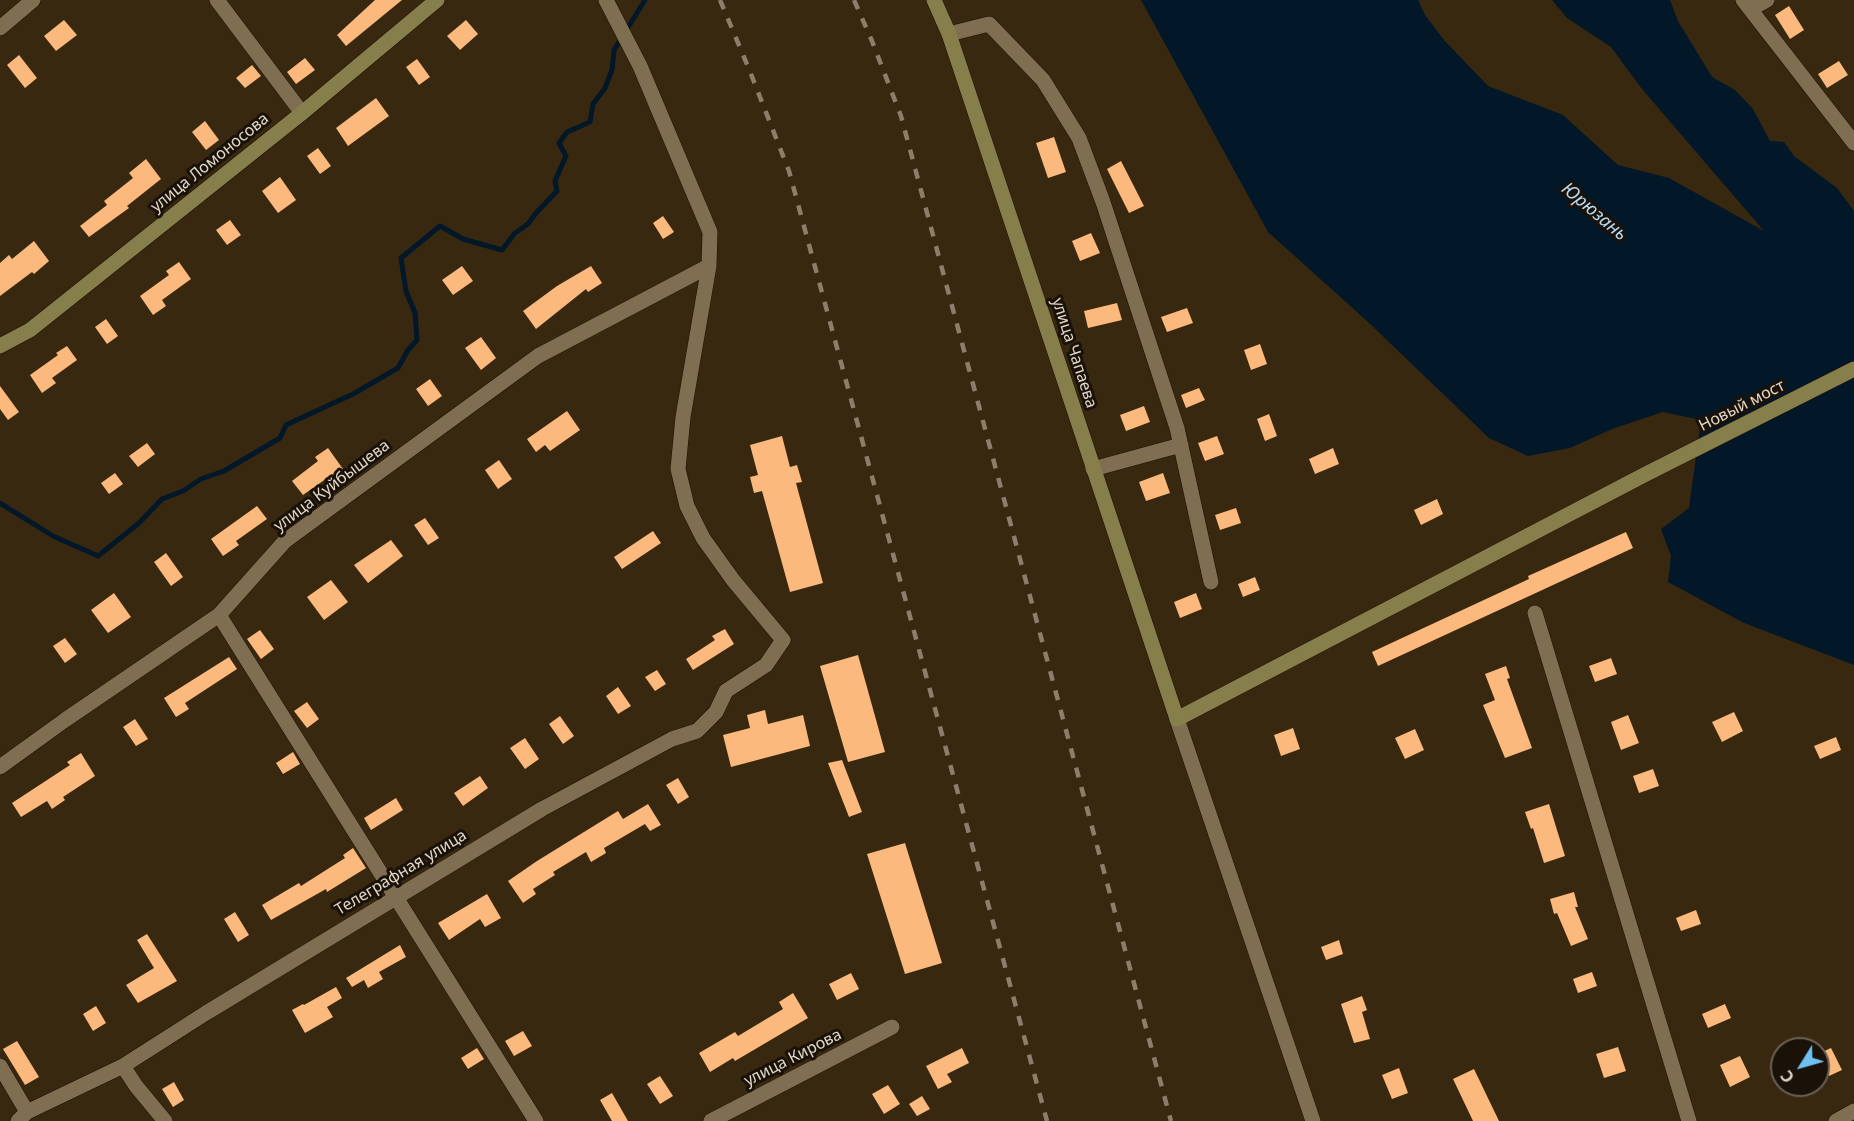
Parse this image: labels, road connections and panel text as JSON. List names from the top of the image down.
{
  "streets": {
    "main road": ["улица Ломоносова", "улица Чапаева", "Новый мост"],
    "street": ["улица Куйбышева", "Телеграфная улица", "улица Кирова"]
  },
  "crossings": [
    ["улица Чапаева", "Новый мост"],
    ["улица Куйбышева", "Телеграфная улица"]
  ],
  "water": ["Юрюзань"],
  "north": "bottom left"
}
